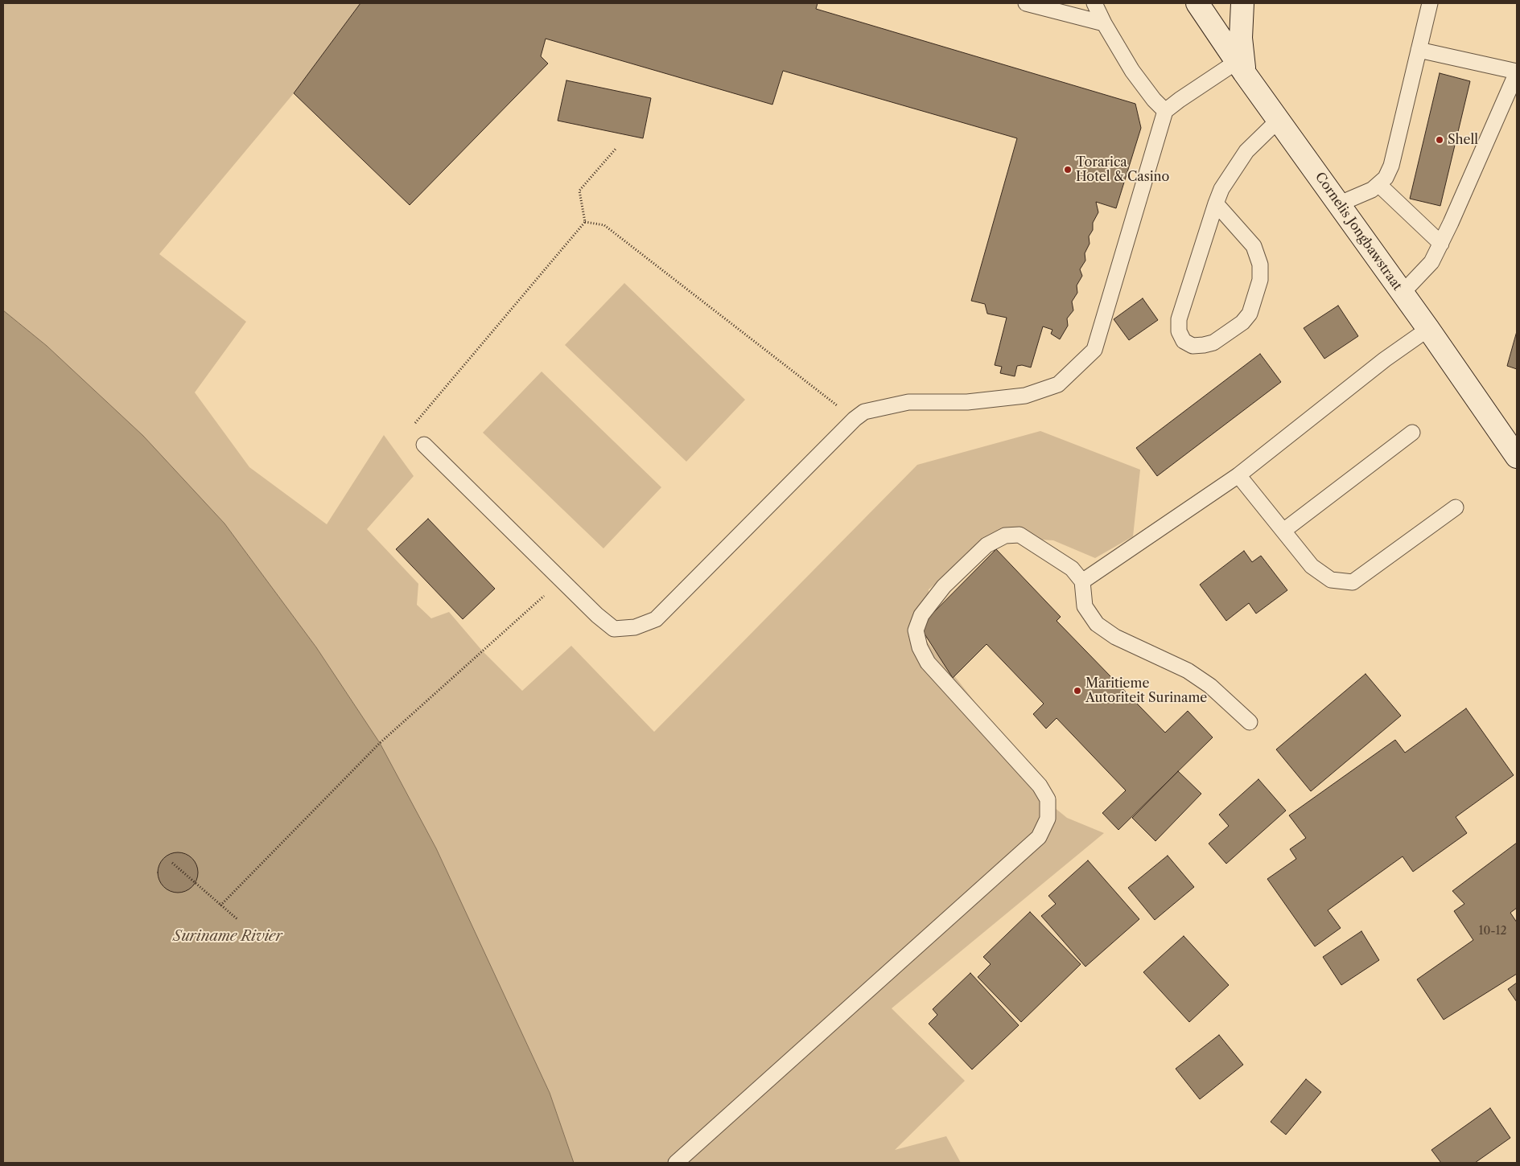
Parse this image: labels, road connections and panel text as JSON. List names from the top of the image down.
{
  "streets": {
    "main road": ["Cornelis Jongbawstraat"]
  },
  "water": ["Suriname Rivier"],
  "places": ["Shell", "Torarica Hotel & Casino", "Maritieme Autoriteit Suriname"],
  "house_numbers": ["10-12"]
}
